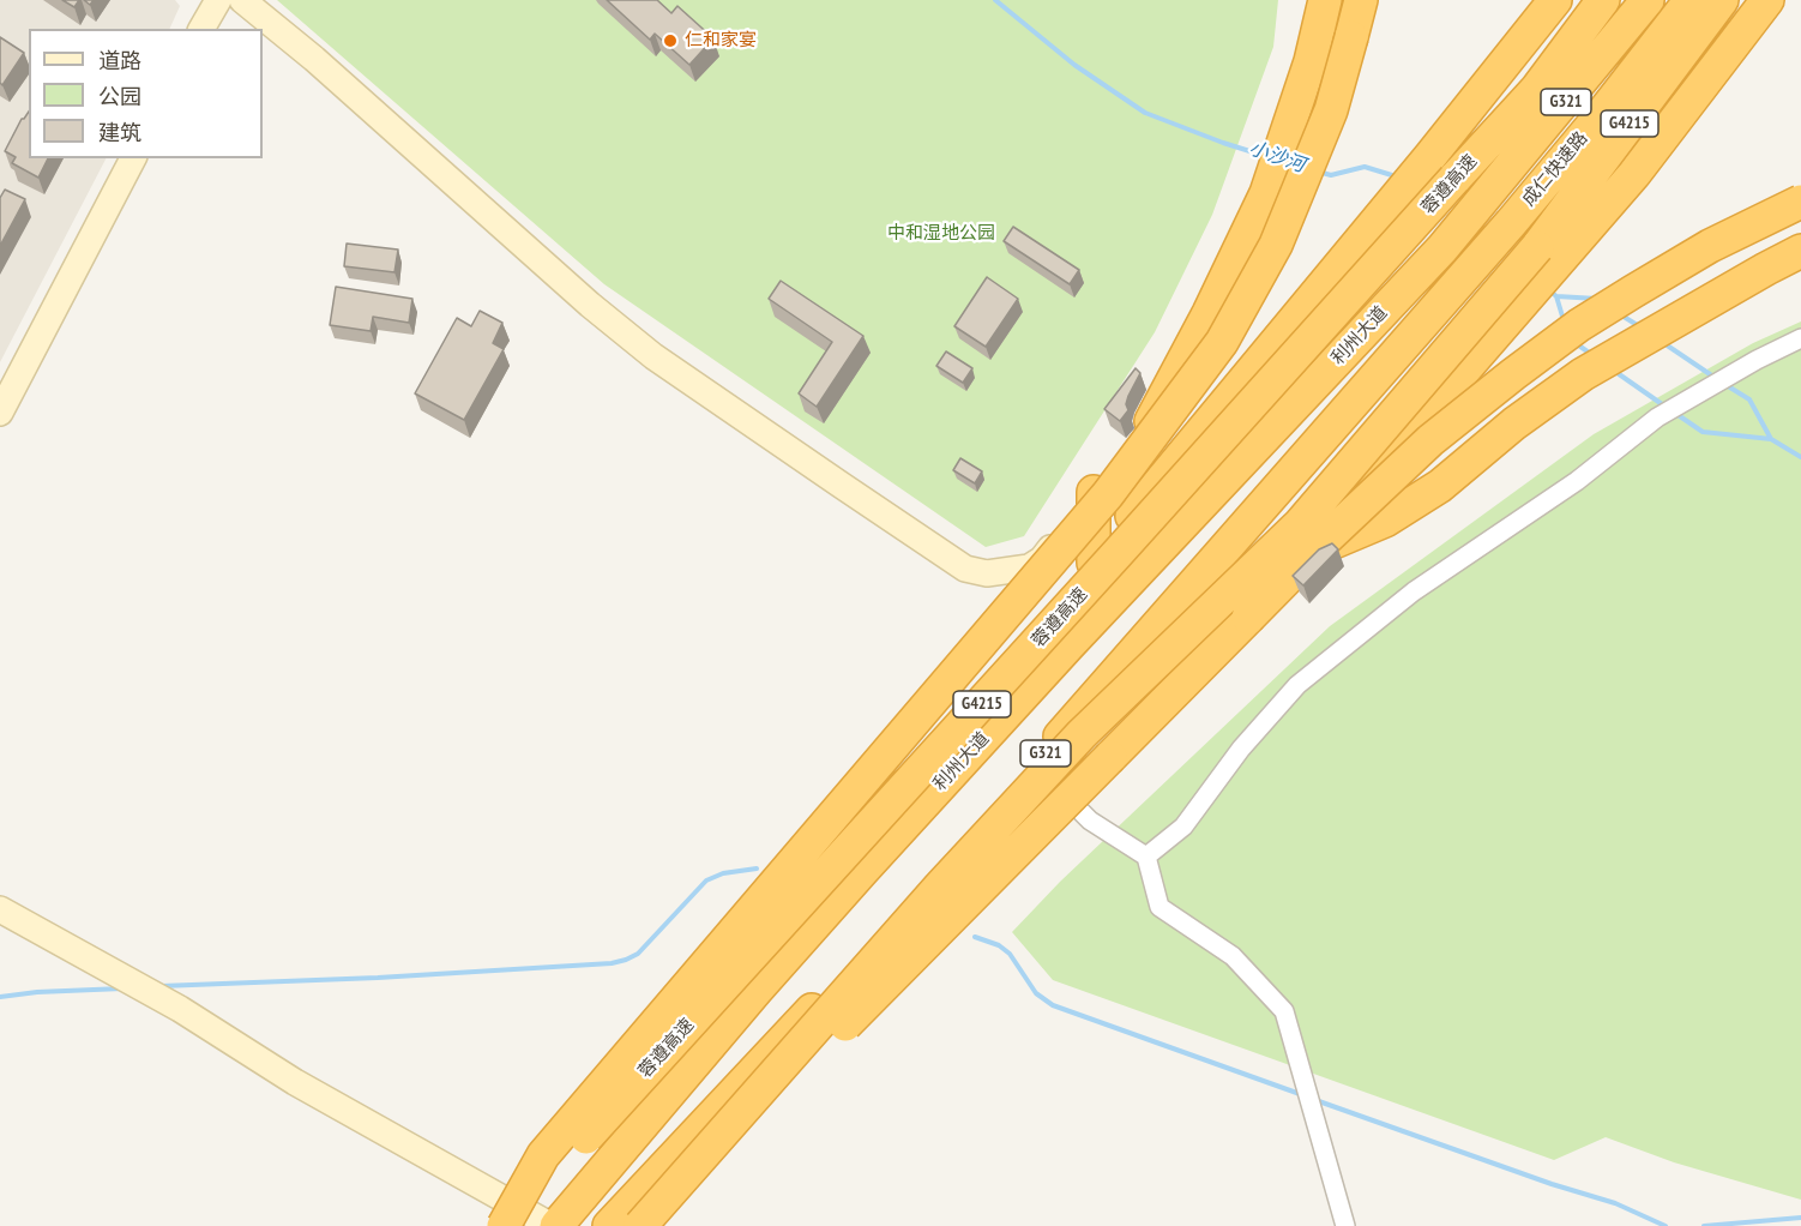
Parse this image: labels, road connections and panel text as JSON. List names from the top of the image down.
{
  "streets": {
    "highway": [
      "G321",
      "G4215",
      "成仁快速路",
      "蓉遵高速",
      "利州大道"
    ]
  },
  "crossings": [
    ["成仁快速路", "利州大道"]
  ],
  "water": ["小沙河"],
  "parks": ["中和湿地公园"],
  "places": ["仁和家宴"],
  "legend": ["道路", "公园", "建筑"]
}
